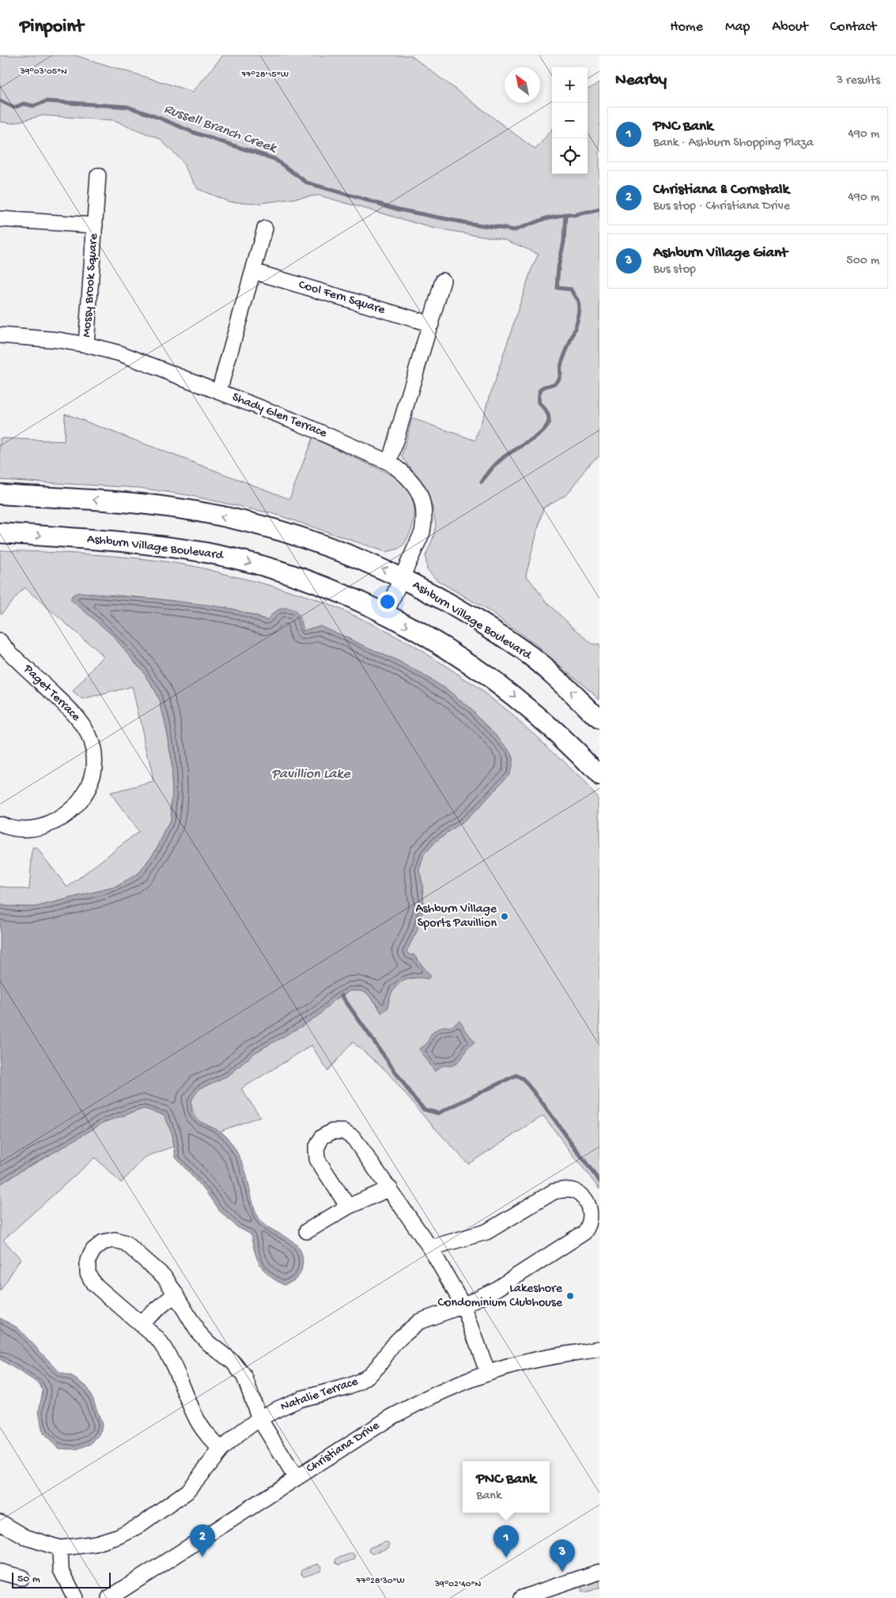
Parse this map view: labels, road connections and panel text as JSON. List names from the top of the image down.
{
  "streets": {
    "main road": ["Ashburn Village Boulevard"],
    "street": [
      "Mossy Brook Square",
      "Cool Fern Square",
      "Shady Glen Terrace",
      "Paget Terrace",
      "Natalie Terrace",
      "Christiana Drive"
    ]
  },
  "crossings": [
    ["Mossy Brook Square", "Shady Glen Terrace"],
    ["Shady Glen Terrace", "Ashburn Village Boulevard"]
  ],
  "water": ["Russell Branch Creek", "Pavillion Lake"],
  "places": ["Ashburn Village Sports Pavillion", "Lakeshore Condominium Clubhouse"],
  "scale_bar": "50 m",
  "north": "top left",
  "page": {
    "header": "Pinpoint",
    "nav": [
      "Home",
      "Map",
      "About",
      "Contact"
    ],
    "heading": ["Nearby", "3 results"],
    "map_buttons": ["+", "−"],
    "list": [
      {
        "mark": "1",
        "name": "PNC Bank",
        "note": "Bank · Ashburn Shopping Plaza",
        "value": "490 m"
      },
      {
        "mark": "2",
        "name": "Christiana & Cornstalk",
        "note": "Bus stop · Christiana Drive",
        "value": "490 m"
      },
      {
        "mark": "3",
        "name": "Ashburn Village Giant",
        "note": "Bus stop",
        "value": "500 m"
      }
    ],
    "popup": ["PNC Bank", "Bank"],
    "pins": ["2", "1", "3"],
    "scale": "50 m"
  },
  "coordinates": [
    "39°03'05\"N",
    "77°28'15\"W",
    "77°28'30\"W",
    "39°02'40\"N"
  ]
}
